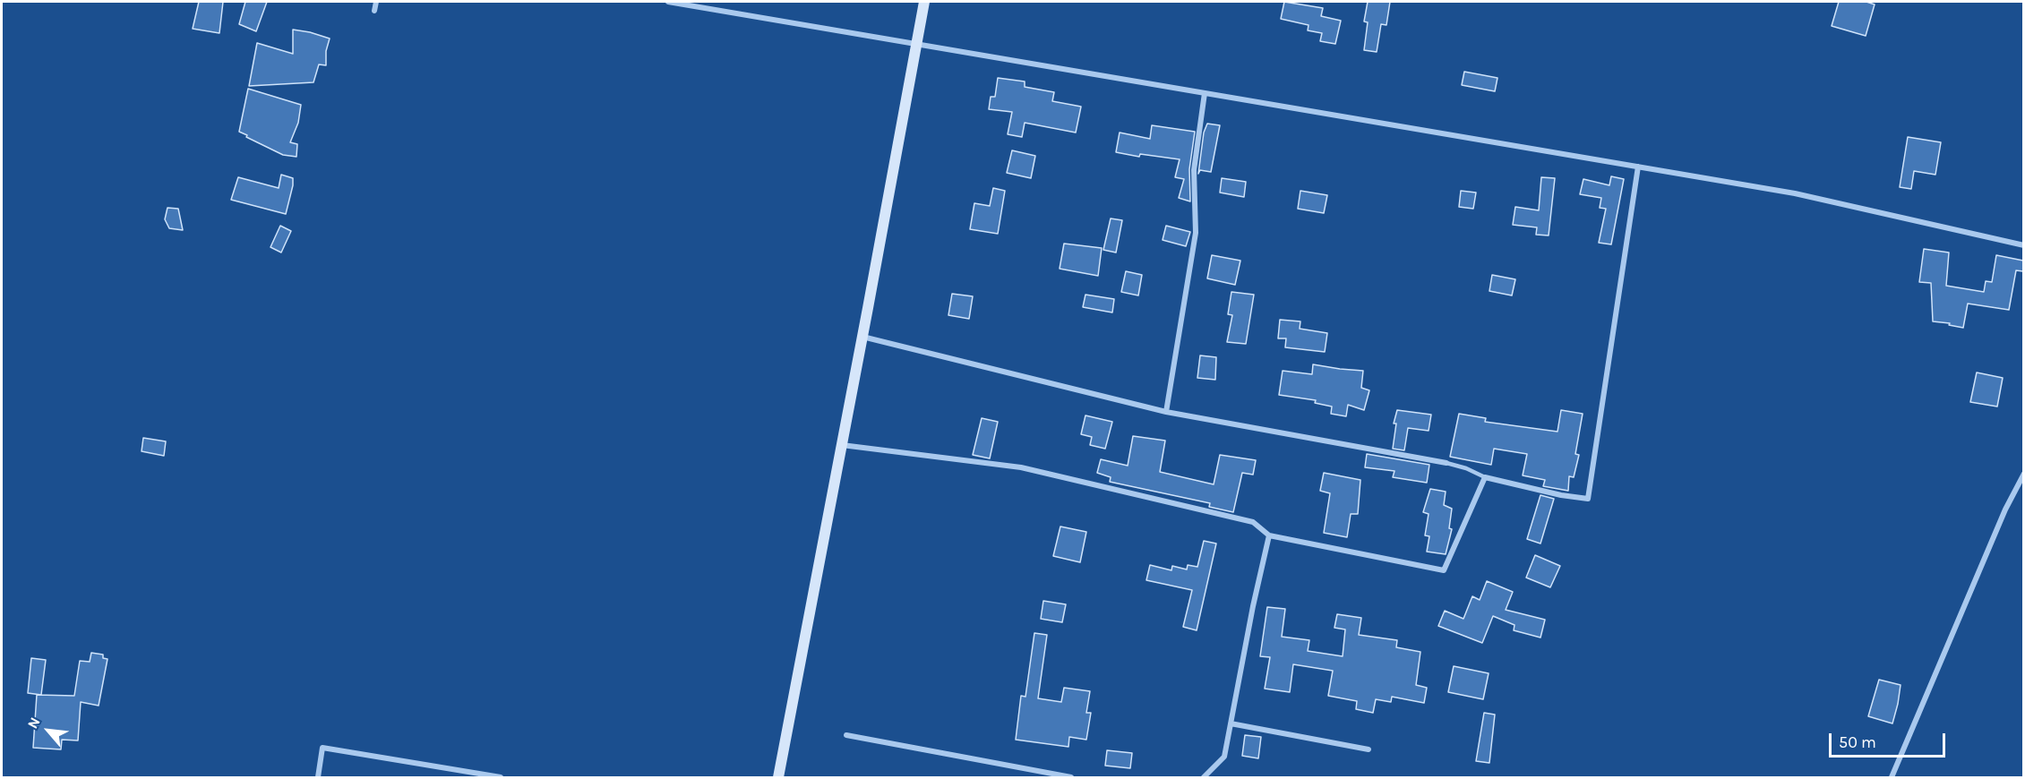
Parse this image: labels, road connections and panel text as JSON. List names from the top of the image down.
{
  "scale_bar": "50 m",
  "north": "top left"
}
